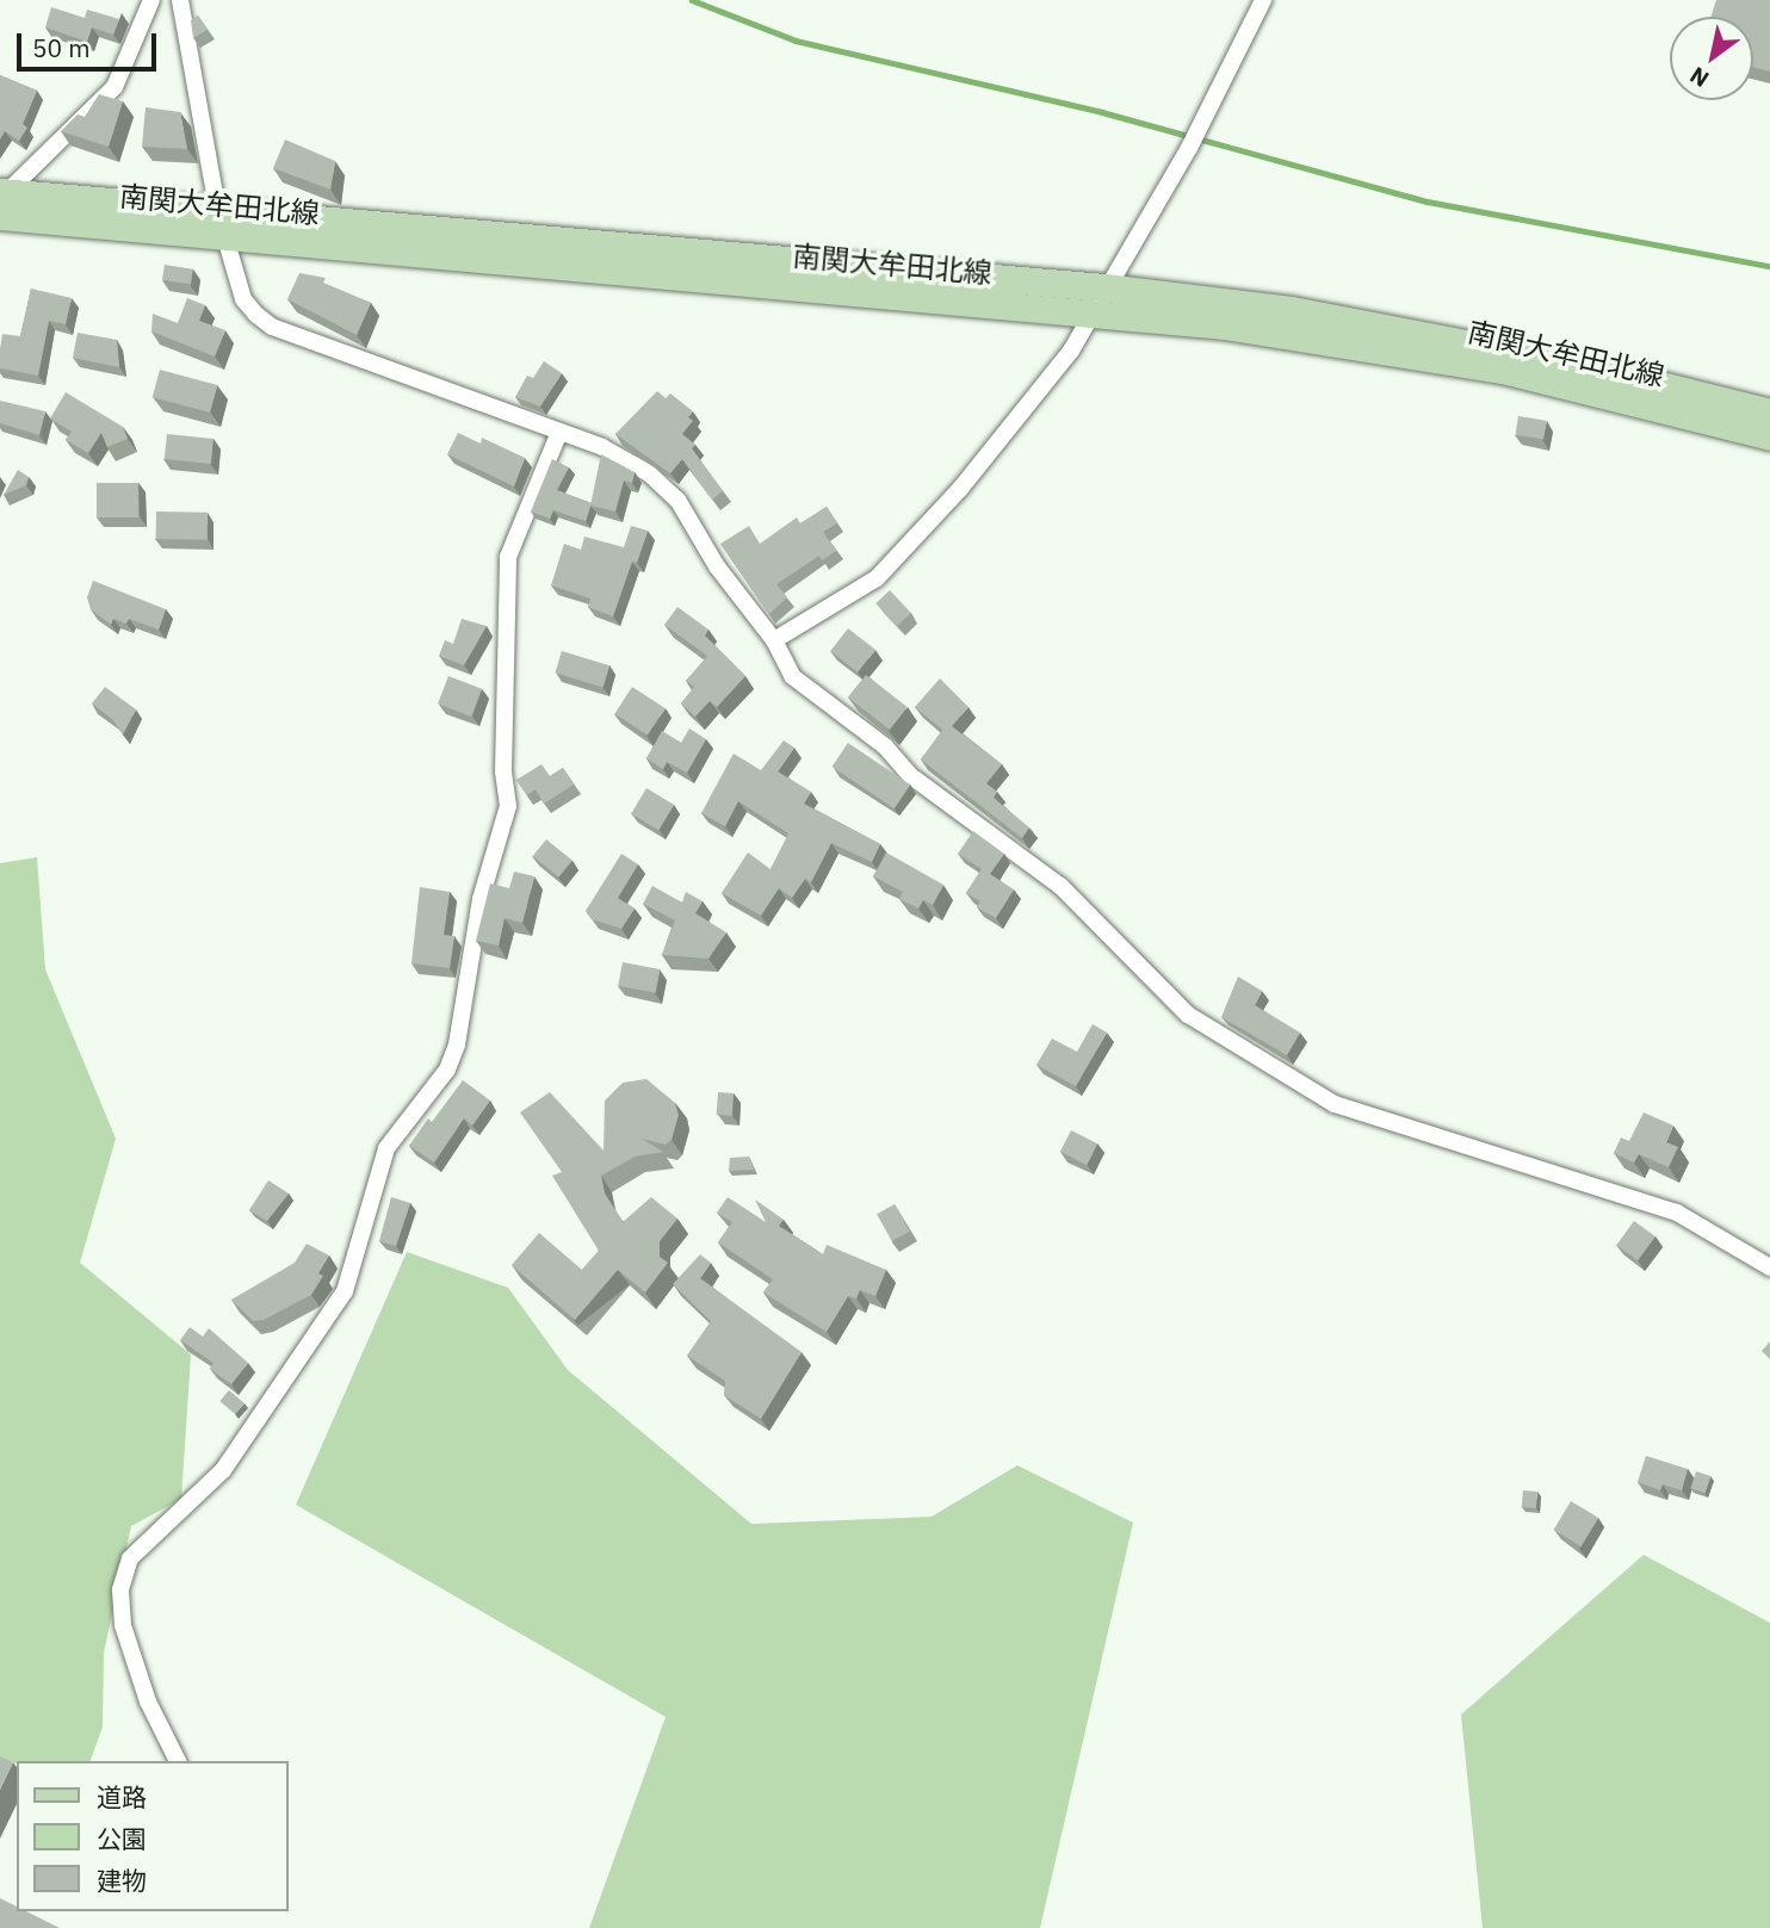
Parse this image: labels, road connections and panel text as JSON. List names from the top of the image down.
{
  "streets": {
    "main road": ["南関大牟田北線"]
  },
  "legend": ["道路", "公園", "建物"],
  "scale_bar": "50 m",
  "north": "bottom left"
}
